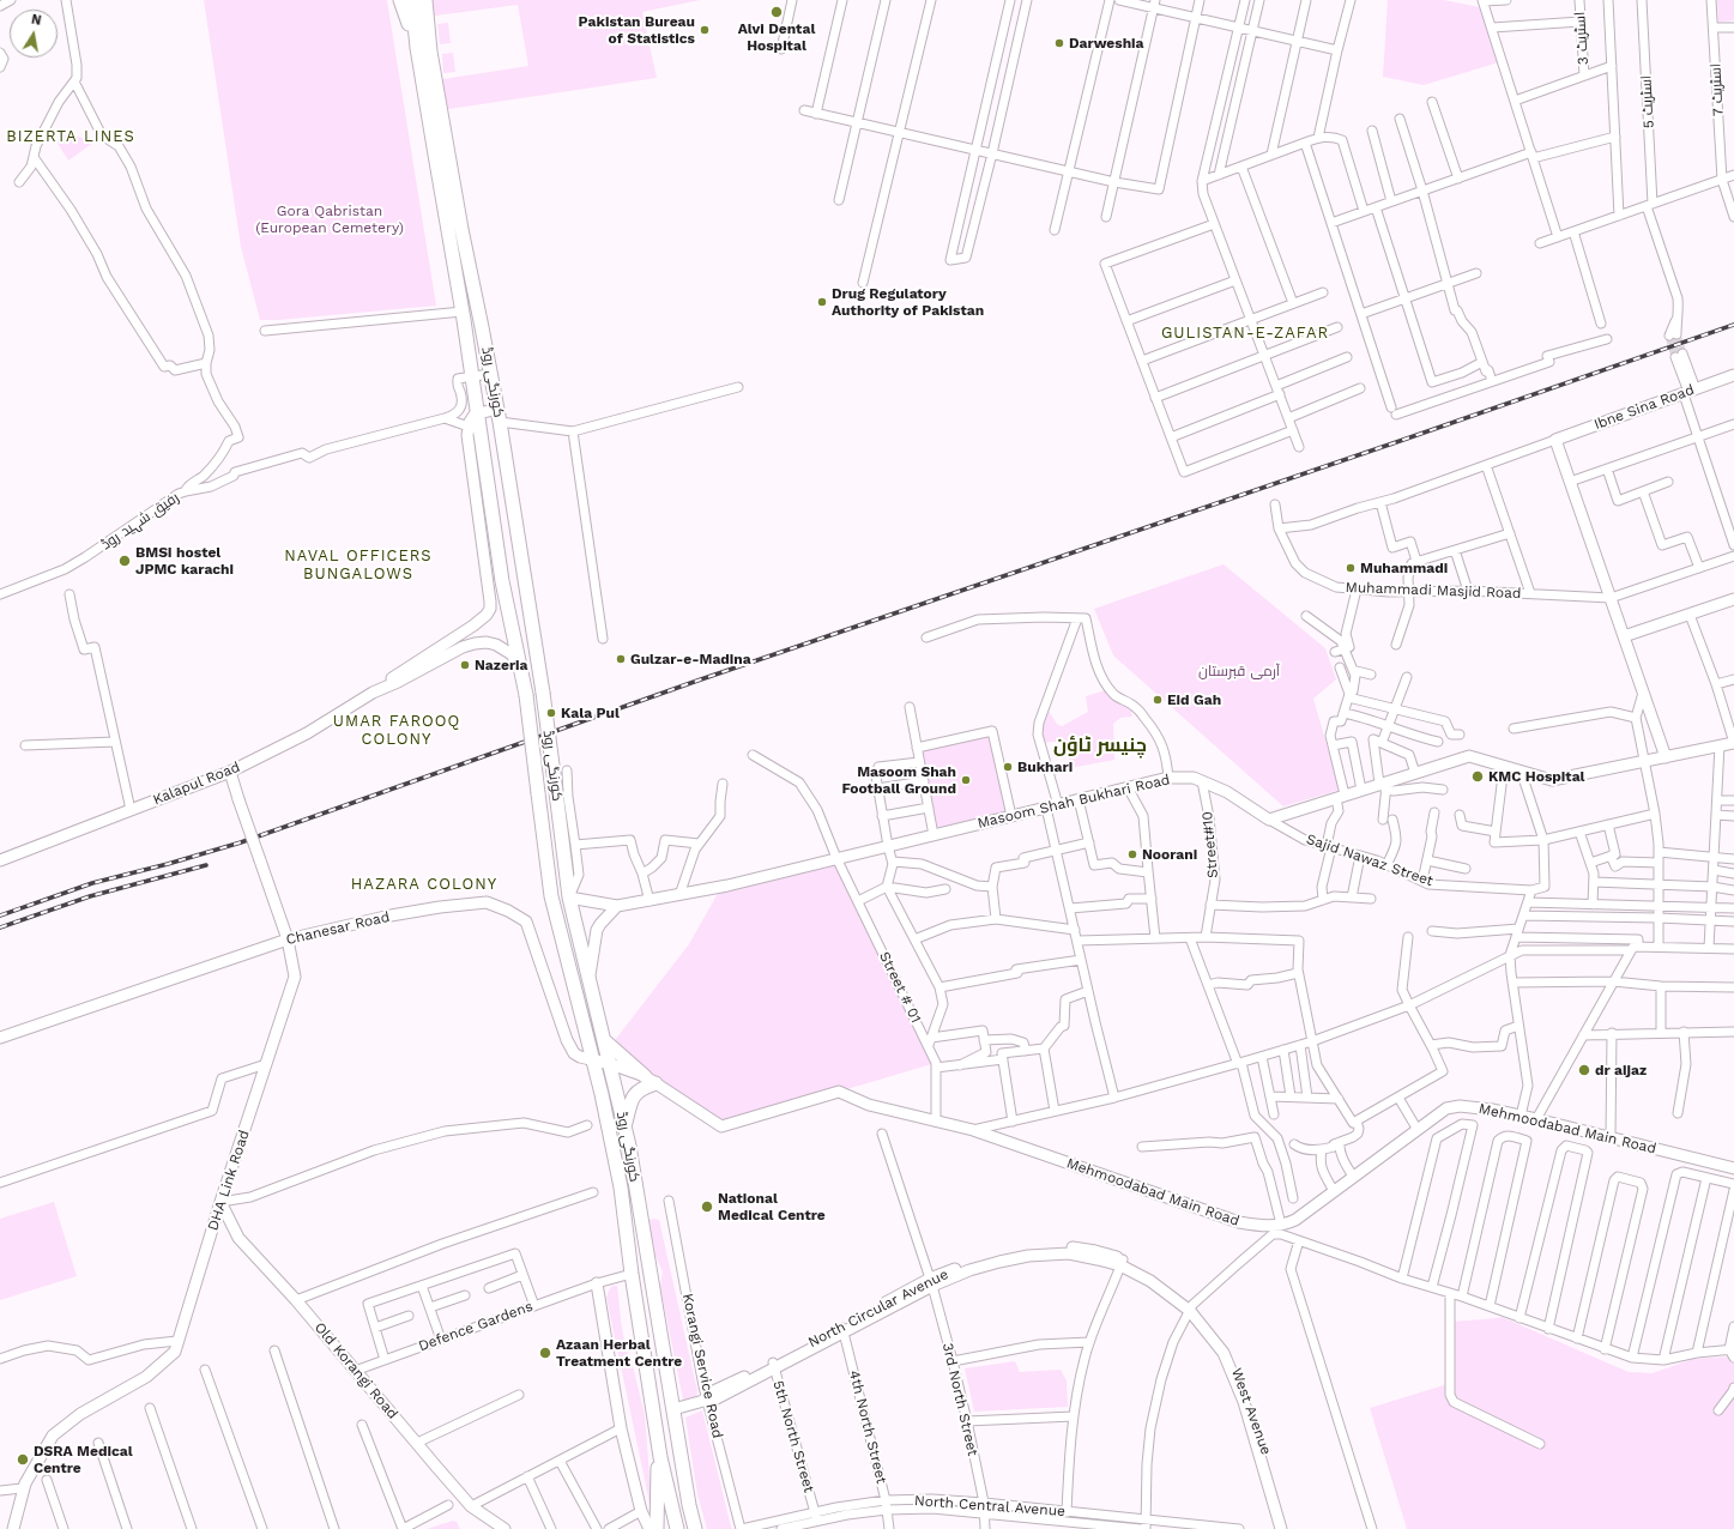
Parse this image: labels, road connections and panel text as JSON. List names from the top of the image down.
{
  "streets": {
    "main road": ["کورنگی روڈ"],
    "street": [
      "اسٹریٹ 3",
      "اسٹریٹ 7",
      "اسٹریٹ 5",
      "Ibne Sina Road",
      "رفیق شہید روڈ",
      "Muhammadi Masjid Road",
      "Kalapul Road",
      "Masoom Shah Bukhari Road",
      "Street#10",
      "Sajid Nawaz Street",
      "Chanesar Road",
      "Street # 01",
      "Mehmoodabad Main Road",
      "DHA Link Road",
      "North Circular Avenue",
      "Defence Gardens",
      "Korangi Service Road",
      "Old Korangi Road",
      "3rd North Street",
      "West Avenue",
      "4th North Street",
      "5th North Street",
      "North Central Avenue"
    ]
  },
  "crossings": [
    ["کورنگی روڈ", "Masoom Shah Bukhari Road"],
    ["کورنگی روڈ", "Chanesar Road"],
    ["کورنگی روڈ", "Mehmoodabad Main Road"],
    ["کورنگی روڈ", "North Circular Avenue"],
    ["کورنگی روڈ", "Defence Gardens"],
    ["Kalapul Road", "DHA Link Road"],
    ["Masoom Shah Bukhari Road", "Street#10"],
    ["Masoom Shah Bukhari Road", "Sajid Nawaz Street"],
    ["Masoom Shah Bukhari Road", "Street # 01"],
    ["Chanesar Road", "Mehmoodabad Main Road"],
    ["Chanesar Road", "DHA Link Road"],
    ["Street # 01", "Mehmoodabad Main Road"],
    ["DHA Link Road", "Old Korangi Road"],
    ["North Circular Avenue", "Korangi Service Road"],
    ["North Circular Avenue", "3rd North Street"],
    ["North Circular Avenue", "West Avenue"],
    ["North Circular Avenue", "4th North Street"],
    ["North Circular Avenue", "5th North Street"],
    ["Defence Gardens", "Old Korangi Road"],
    ["Korangi Service Road", "North Central Avenue"],
    ["3rd North Street", "North Central Avenue"],
    ["4th North Street", "North Central Avenue"],
    ["5th North Street", "North Central Avenue"]
  ],
  "districts": [
    "BIZERTA LINES",
    "GULISTAN-E-ZAFAR",
    "NAVAL OFFICERS BUNGALOWS",
    "UMAR FAROOQ COLONY",
    "چنیسر ٹاؤن",
    "HAZARA COLONY"
  ],
  "parks": ["Gora Qabristan (European Cemetery)", "آرمی قبرستان"],
  "places": [
    "Alvi Dental Hospital",
    "Pakistan Bureau of Statistics",
    "Darweshia",
    "Drug Regulatory Authority of Pakistan",
    "BMSI hostel JPMC karachi",
    "Muhammadi",
    "Gulzar-e-Madina",
    "Nazeria",
    "Eid Gah",
    "Kala Pul",
    "Bukhari",
    "KMC Hospital",
    "Masoom Shah Football Ground",
    "Noorani",
    "dr aijaz",
    "National Medical Centre",
    "Azaan Herbal Treatment Centre",
    "DSRA Medical Centre"
  ],
  "north": "top"
}
